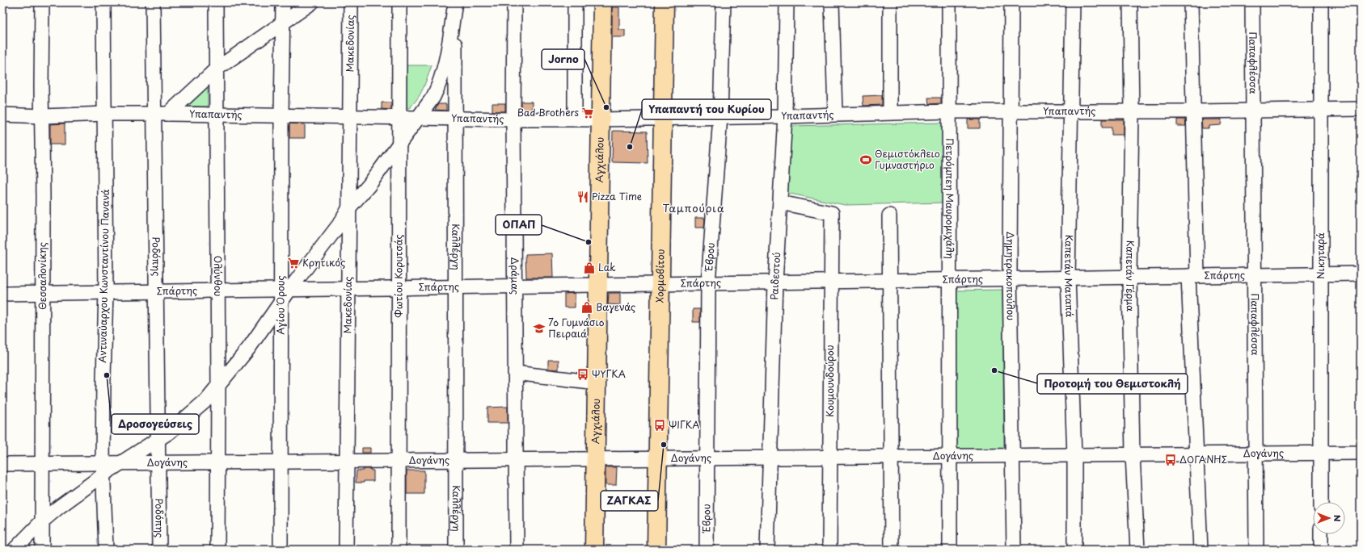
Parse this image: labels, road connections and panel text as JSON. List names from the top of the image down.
{
  "streets": {
    "main road": ["Αγχιάλου", "Χορμοβίτου"],
    "street": [
      "Μακεδονίας",
      "Παπαφλέσσα",
      "Υπαπαντής",
      "Πετρόμπεη Μαυρομιχάλη",
      "Καλλέργη",
      "Νικηταρά",
      "Ροδόπης",
      "Έβρου",
      "Σπάρτης",
      "Θεσσαλονίκης",
      "Αντιναύαρχου Κωνσταντίνου Πανανά",
      "Ολύνθου",
      "Φωτίου Κορυτσάς",
      "Δράμας",
      "Ραιδεστού",
      "Δημητρακοπούλου",
      "Καπετάν Ματαπά",
      "Καπετάν Γέρμα",
      "Αγίου Όρους",
      "Κουμουνδούρου",
      "Δογάνης"
    ]
  },
  "crossings": [
    ["Μακεδονίας", "Υπαπαντής"],
    ["Μακεδονίας", "Σπάρτης"],
    ["Μακεδονίας", "Δογάνης"],
    ["Παπαφλέσσα", "Υπαπαντής"],
    ["Παπαφλέσσα", "Σπάρτης"],
    ["Παπαφλέσσα", "Δογάνης"],
    ["Υπαπαντής", "Αγχιάλου"],
    ["Υπαπαντής", "Πετρόμπεη Μαυρομιχάλη"],
    ["Υπαπαντής", "Καλλέργη"],
    ["Υπαπαντής", "Νικηταρά"],
    ["Υπαπαντής", "Ροδόπης"],
    ["Υπαπαντής", "Έβρου"],
    ["Υπαπαντής", "Θεσσαλονίκης"],
    ["Υπαπαντής", "Αντιναύαρχου Κωνσταντίνου Πανανά"],
    ["Υπαπαντής", "Ολύνθου"],
    ["Υπαπαντής", "Φωτίου Κορυτσάς"],
    ["Υπαπαντής", "Δράμας"],
    ["Υπαπαντής", "Χορμοβίτου"],
    ["Υπαπαντής", "Ραιδεστού"],
    ["Υπαπαντής", "Δημητρακοπούλου"],
    ["Υπαπαντής", "Καπετάν Ματαπά"],
    ["Υπαπαντής", "Καπετάν Γέρμα"],
    ["Υπαπαντής", "Αγίου Όρους"],
    ["Αγχιάλου", "Σπάρτης"],
    ["Αγχιάλου", "Δογάνης"],
    ["Πετρόμπεη Μαυρομιχάλη", "Σπάρτης"],
    ["Πετρόμπεη Μαυρομιχάλη", "Δογάνης"],
    ["Καλλέργη", "Σπάρτης"],
    ["Καλλέργη", "Δογάνης"],
    ["Νικηταρά", "Σπάρτης"],
    ["Νικηταρά", "Δογάνης"],
    ["Ροδόπης", "Σπάρτης"],
    ["Ροδόπης", "Δογάνης"],
    ["Έβρου", "Σπάρτης"],
    ["Έβρου", "Δογάνης"],
    ["Σπάρτης", "Θεσσαλονίκης"],
    ["Σπάρτης", "Αντιναύαρχου Κωνσταντίνου Πανανά"],
    ["Σπάρτης", "Ολύνθου"],
    ["Σπάρτης", "Φωτίου Κορυτσάς"],
    ["Σπάρτης", "Δράμας"],
    ["Σπάρτης", "Χορμοβίτου"],
    ["Σπάρτης", "Ραιδεστού"],
    ["Σπάρτης", "Δημητρακοπούλου"],
    ["Σπάρτης", "Καπετάν Ματαπά"],
    ["Σπάρτης", "Καπετάν Γέρμα"],
    ["Σπάρτης", "Αγίου Όρους"],
    ["Σπάρτης", "Κουμουνδούρου"],
    ["Θεσσαλονίκης", "Δογάνης"],
    ["Αντιναύαρχου Κωνσταντίνου Πανανά", "Δογάνης"],
    ["Ολύνθου", "Δογάνης"],
    ["Φωτίου Κορυτσάς", "Δογάνης"],
    ["Δράμας", "Δογάνης"],
    ["Χορμοβίτου", "Δογάνης"],
    ["Ραιδεστού", "Κουμουνδούρου"],
    ["Ραιδεστού", "Δογάνης"],
    ["Δημητρακοπούλου", "Δογάνης"],
    ["Καπετάν Ματαπά", "Δογάνης"],
    ["Καπετάν Γέρμα", "Δογάνης"],
    ["Αγίου Όρους", "Δογάνης"],
    ["Κουμουνδούρου", "Δογάνης"]
  ],
  "districts": ["Ταμπούρια"],
  "places": {
    "other": [
      "Jorno",
      "Υπαπαντή του Κυρίου",
      "ΟΠΑΠ",
      "Προτομή του Θεμιστοκλή",
      "Δροσογεύσεις",
      "ΖΑΓΚΑΣ"
    ],
    "supermarket": ["Bad Brothers", "Κρητικός"],
    "sports": ["Θεμιστόκλειο Γυμναστήριο"],
    "restaurant": ["Pizza Time"],
    "shop": ["Lak", "Βαγενάς"],
    "school or university": ["7ο Γυμνάσιο Πειραιά"],
    "bus stop": ["ΨΥΓΚΑ", "ΨΙΓΚΑ", "ΔΟΓΑΝΗΣ"]
  },
  "north": "right"
}
